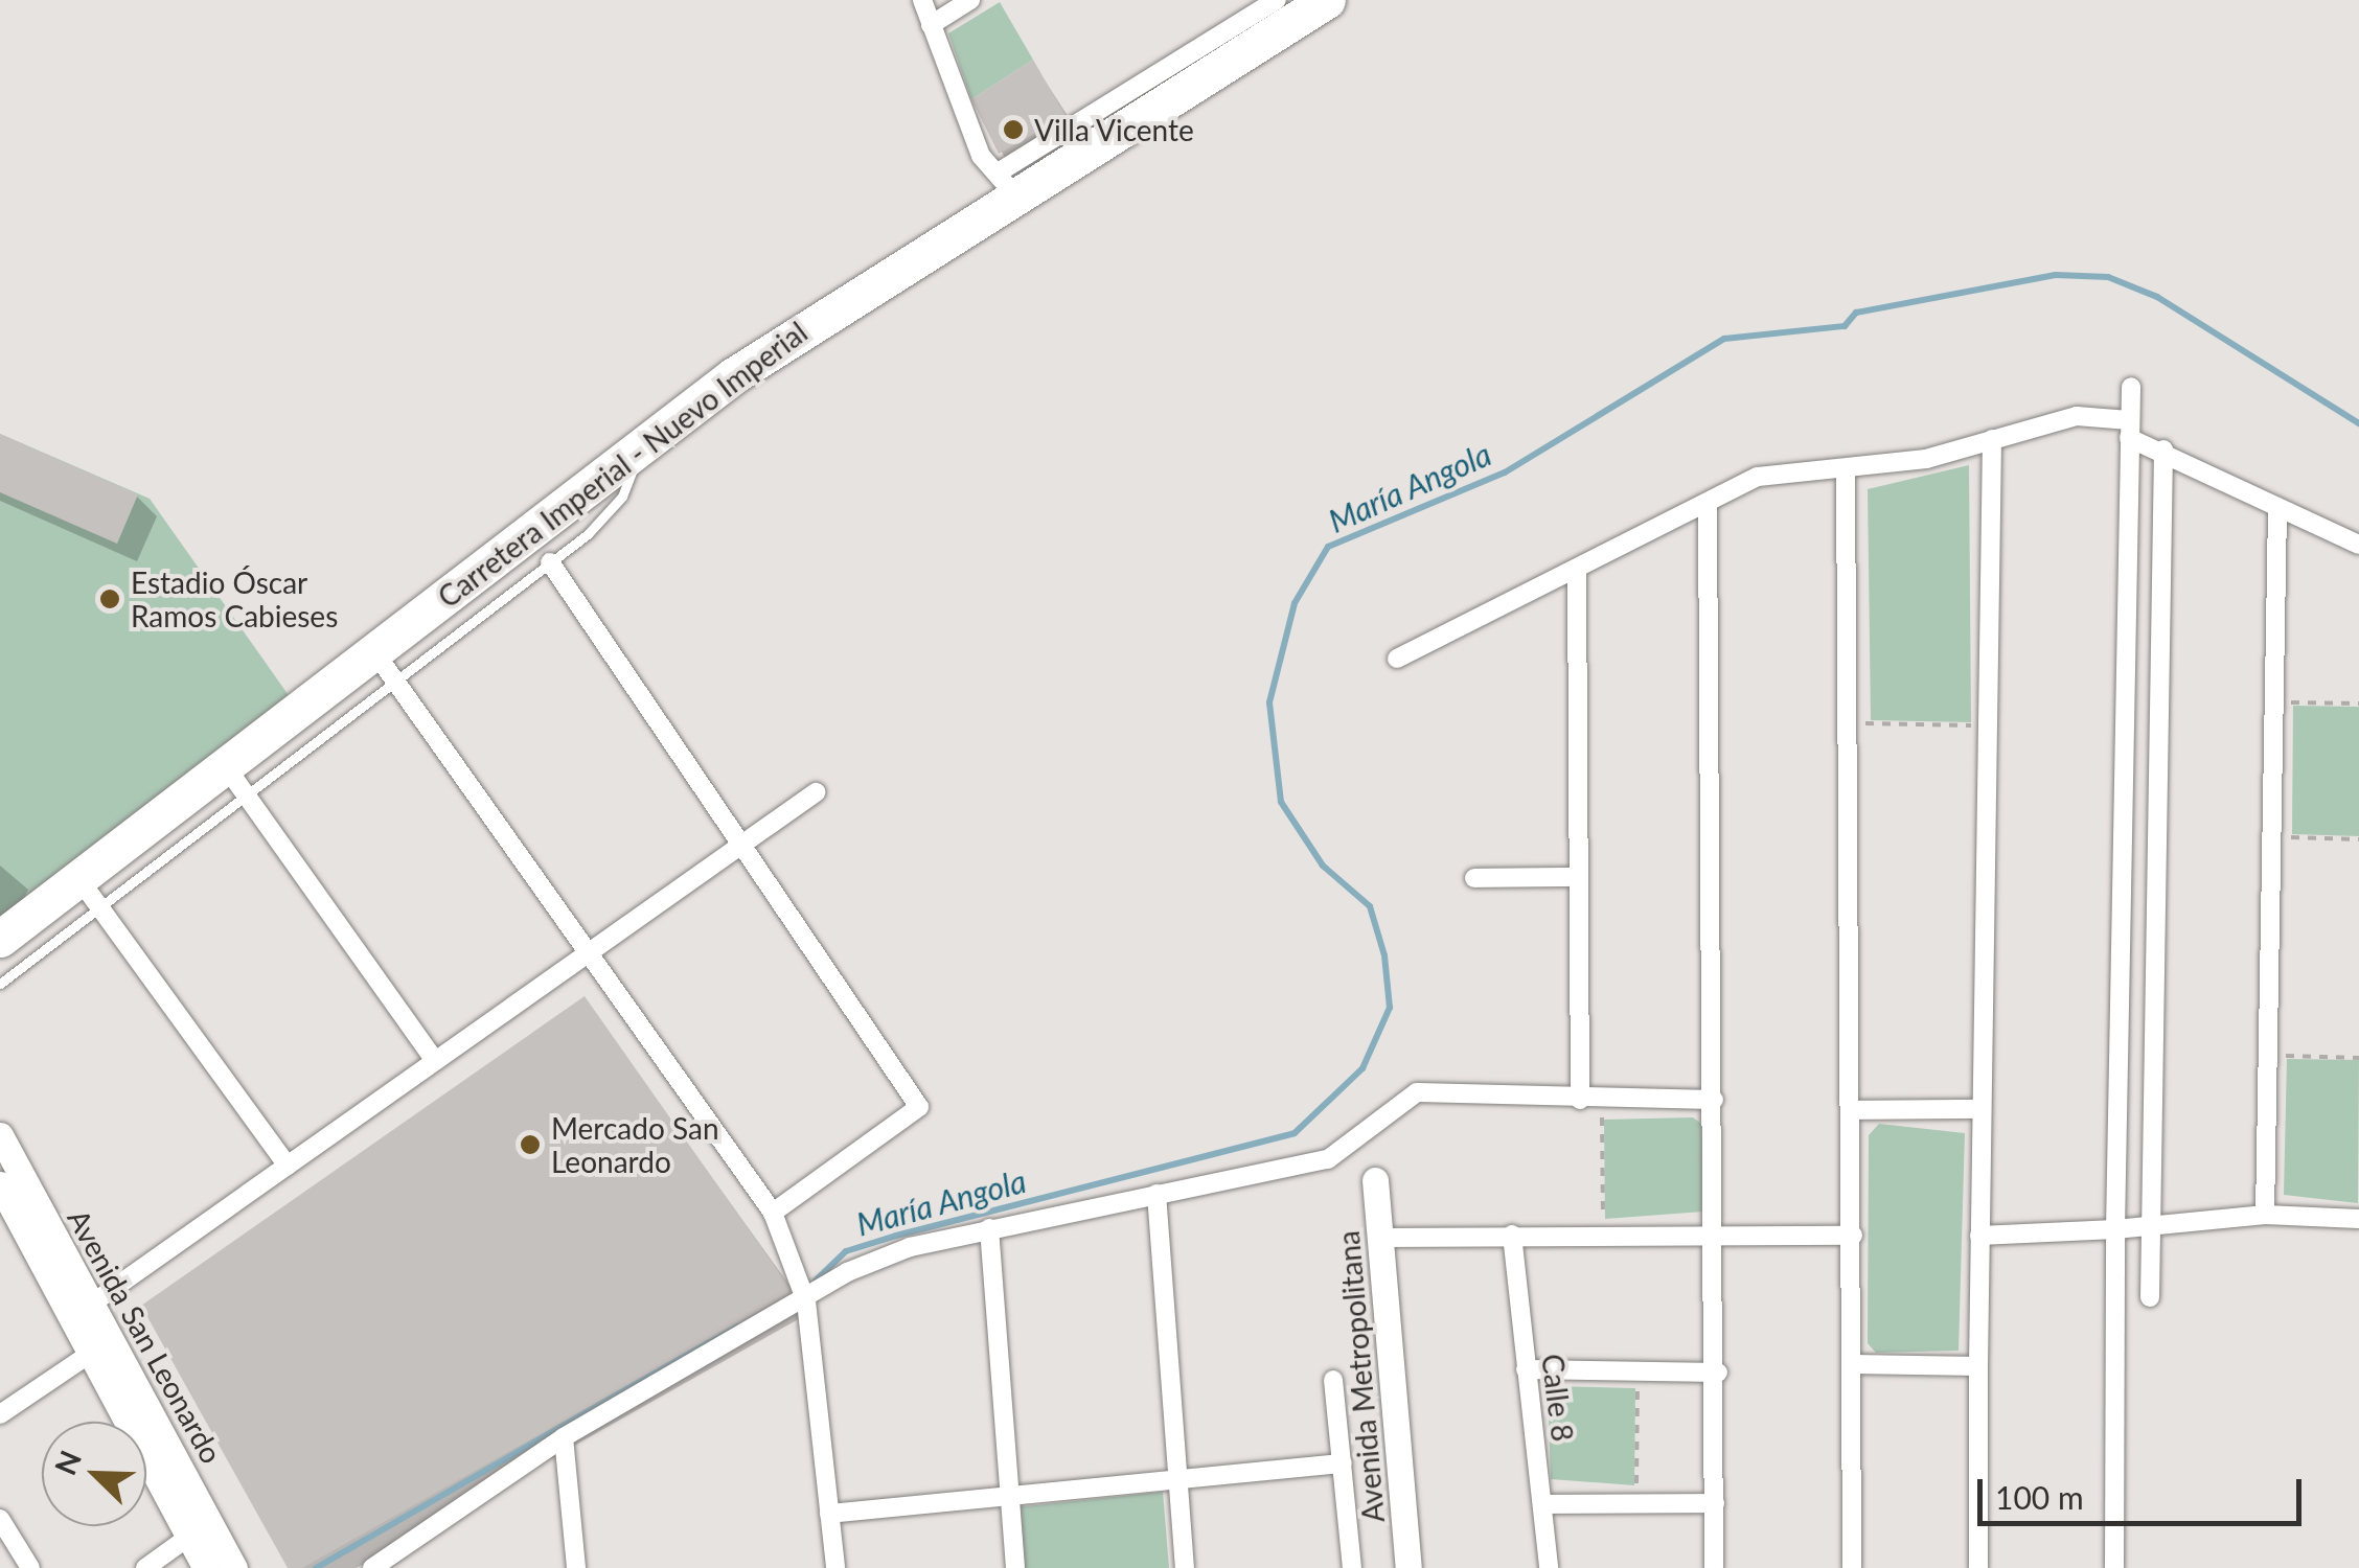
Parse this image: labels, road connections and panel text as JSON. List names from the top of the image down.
{
  "streets": {
    "highway": ["Carretera Imperial - Nuevo Imperial"],
    "street": ["Avenida San Leonardo", "Avenida Metropolitana", "Calle 8"]
  },
  "water": ["María Angola"],
  "places": ["Villa Vicente", "Estadio Óscar Ramos Cabieses", "Mercado San Leonardo"],
  "scale_bar": "100 m",
  "north": "top left"
}
